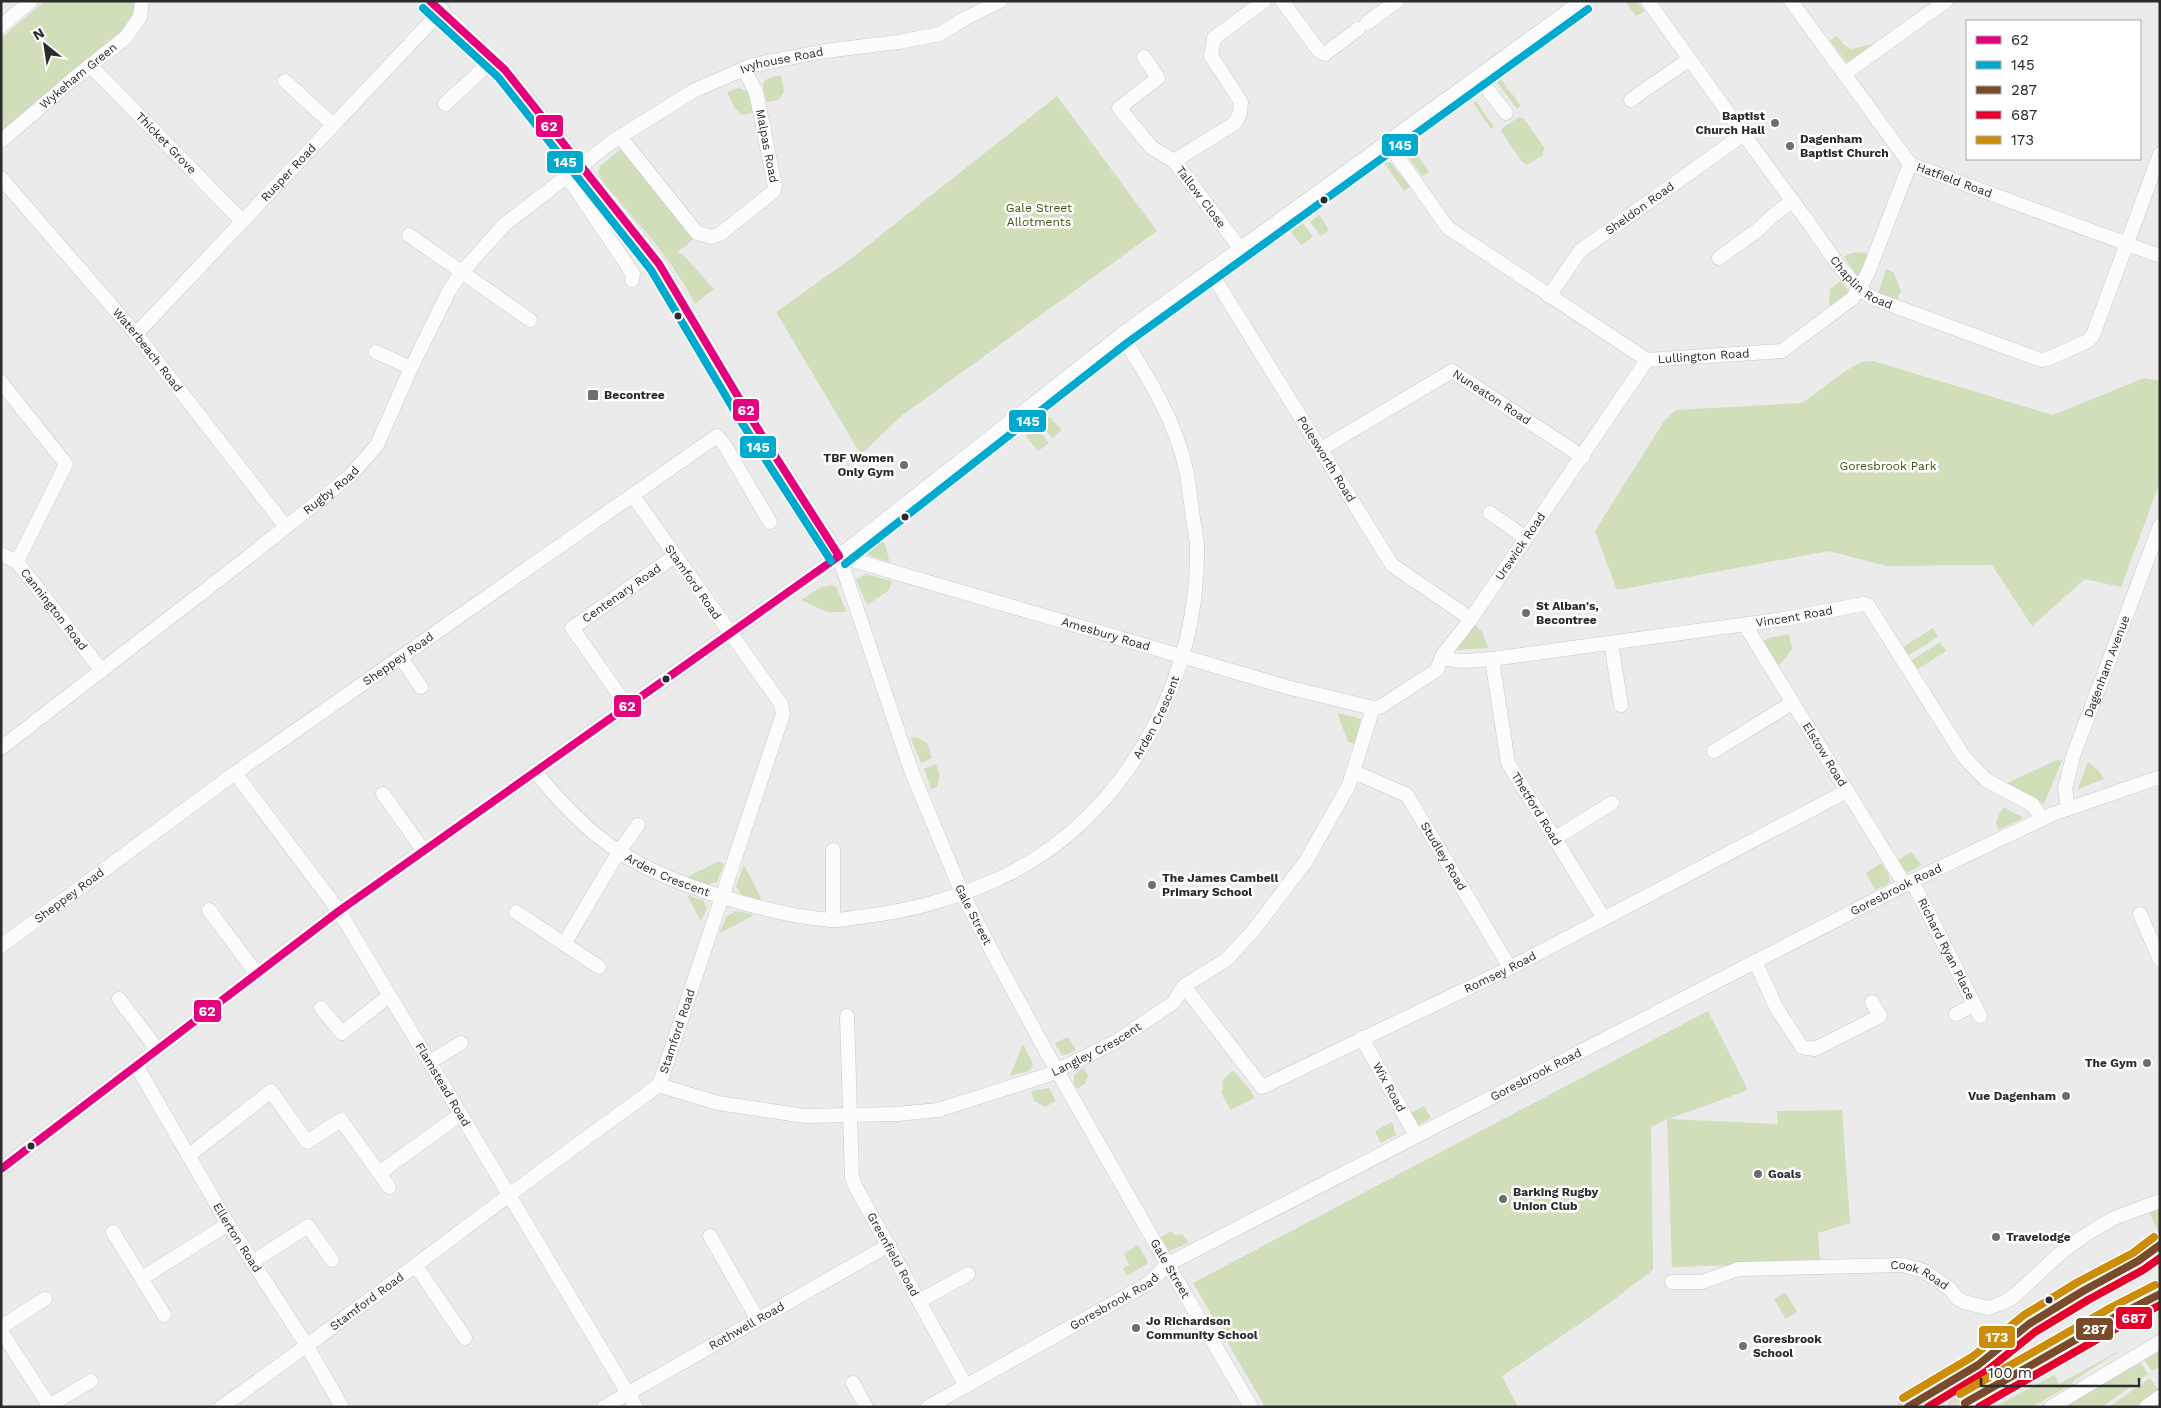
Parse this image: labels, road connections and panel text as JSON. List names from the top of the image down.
{
  "streets": {
    "street": [
      "Ivyhouse Road",
      "Wykeham Green",
      "Thicket Grove",
      "Malpas Road",
      "Rusper Road",
      "Hatfield Road",
      "Tallow Close",
      "Sheldon Road",
      "Chaplin Road",
      "Waterbeach Road",
      "Lullington Road",
      "Nuneaton Road",
      "Polesworth Road",
      "Rugby Road",
      "Urswick Road",
      "Stamford Road",
      "Centenary Road",
      "Cannington Road",
      "Vincent Road",
      "Amesbury Road",
      "Sheppey Road",
      "Dagenham Avenue",
      "Arden Crescent",
      "Elstow Road",
      "Thetford Road",
      "Studley Road",
      "Goresbrook Road",
      "Gale Street",
      "Richard Ryan Place",
      "Romsey Road",
      "Langley Crescent",
      "Flamstead Road",
      "Wix Road",
      "Ellerton Road",
      "Greenfield Road",
      "Cook Road",
      "Rothwell Road"
    ]
  },
  "crossings": [
    ["Ivyhouse Road", "Malpas Road"],
    ["Ivyhouse Road", "Rugby Road"],
    ["Ivyhouse Road", "Gale Street"],
    ["Wykeham Green", "Thicket Grove"],
    ["Thicket Grove", "Rusper Road"],
    ["Rusper Road", "Waterbeach Road"],
    ["Rusper Road", "Gale Street"],
    ["Hatfield Road", "Chaplin Road"],
    ["Hatfield Road", "Lullington Road"],
    ["Sheldon Road", "Chaplin Road"],
    ["Sheldon Road", "Lullington Road"],
    ["Chaplin Road", "Lullington Road"],
    ["Waterbeach Road", "Rugby Road"],
    ["Lullington Road", "Urswick Road"],
    ["Nuneaton Road", "Polesworth Road"],
    ["Nuneaton Road", "Urswick Road"],
    ["Polesworth Road", "Urswick Road"],
    ["Rugby Road", "Cannington Road"],
    ["Rugby Road", "Gale Street"],
    ["Urswick Road", "Vincent Road"],
    ["Urswick Road", "Amesbury Road"],
    ["Urswick Road", "Langley Crescent"],
    ["Stamford Road", "Centenary Road"],
    ["Stamford Road", "Sheppey Road"],
    ["Stamford Road", "Arden Crescent"],
    ["Stamford Road", "Langley Crescent"],
    ["Stamford Road", "Flamstead Road"],
    ["Stamford Road", "Ellerton Road"],
    ["Vincent Road", "Elstow Road"],
    ["Vincent Road", "Thetford Road"],
    ["Vincent Road", "Goresbrook Road"],
    ["Amesbury Road", "Arden Crescent"],
    ["Amesbury Road", "Gale Street"],
    ["Amesbury Road", "Langley Crescent"],
    ["Sheppey Road", "Flamstead Road"],
    ["Dagenham Avenue", "Goresbrook Road"],
    ["Arden Crescent", "Gale Street"],
    ["Elstow Road", "Goresbrook Road"],
    ["Elstow Road", "Richard Ryan Place"],
    ["Elstow Road", "Romsey Road"],
    ["Thetford Road", "Romsey Road"],
    ["Studley Road", "Romsey Road"],
    ["Studley Road", "Langley Crescent"],
    ["Goresbrook Road", "Gale Street"],
    ["Goresbrook Road", "Richard Ryan Place"],
    ["Goresbrook Road", "Wix Road"],
    ["Goresbrook Road", "Greenfield Road"],
    ["Gale Street", "Langley Crescent"],
    ["Romsey Road", "Langley Crescent"],
    ["Romsey Road", "Wix Road"],
    ["Langley Crescent", "Greenfield Road"],
    ["Flamstead Road", "Rothwell Road"],
    ["Greenfield Road", "Rothwell Road"]
  ],
  "parks": ["Gale Street Allotments", "Goresbrook Park"],
  "places": {
    "other": [
      "Baptist Church Hall",
      "Dagenham Baptist Church",
      "TBF Women Only Gym",
      "St Alban's, Becontree",
      "The James Cambell Primary School",
      "The Gym",
      "Vue Dagenham",
      "Goals",
      "Barking Rugby Union Club",
      "Travelodge",
      "Jo Richardson Community School",
      "Goresbrook School"
    ],
    "transit": ["Becontree"]
  },
  "lines": [
    "transit line 62",
    "transit line 145",
    "transit line 173",
    "transit line 287",
    "transit line 687"
  ],
  "legend": [
    "62",
    "145",
    "287",
    "687",
    "173"
  ],
  "scale_bar": "100 m",
  "north": "top left"
}
